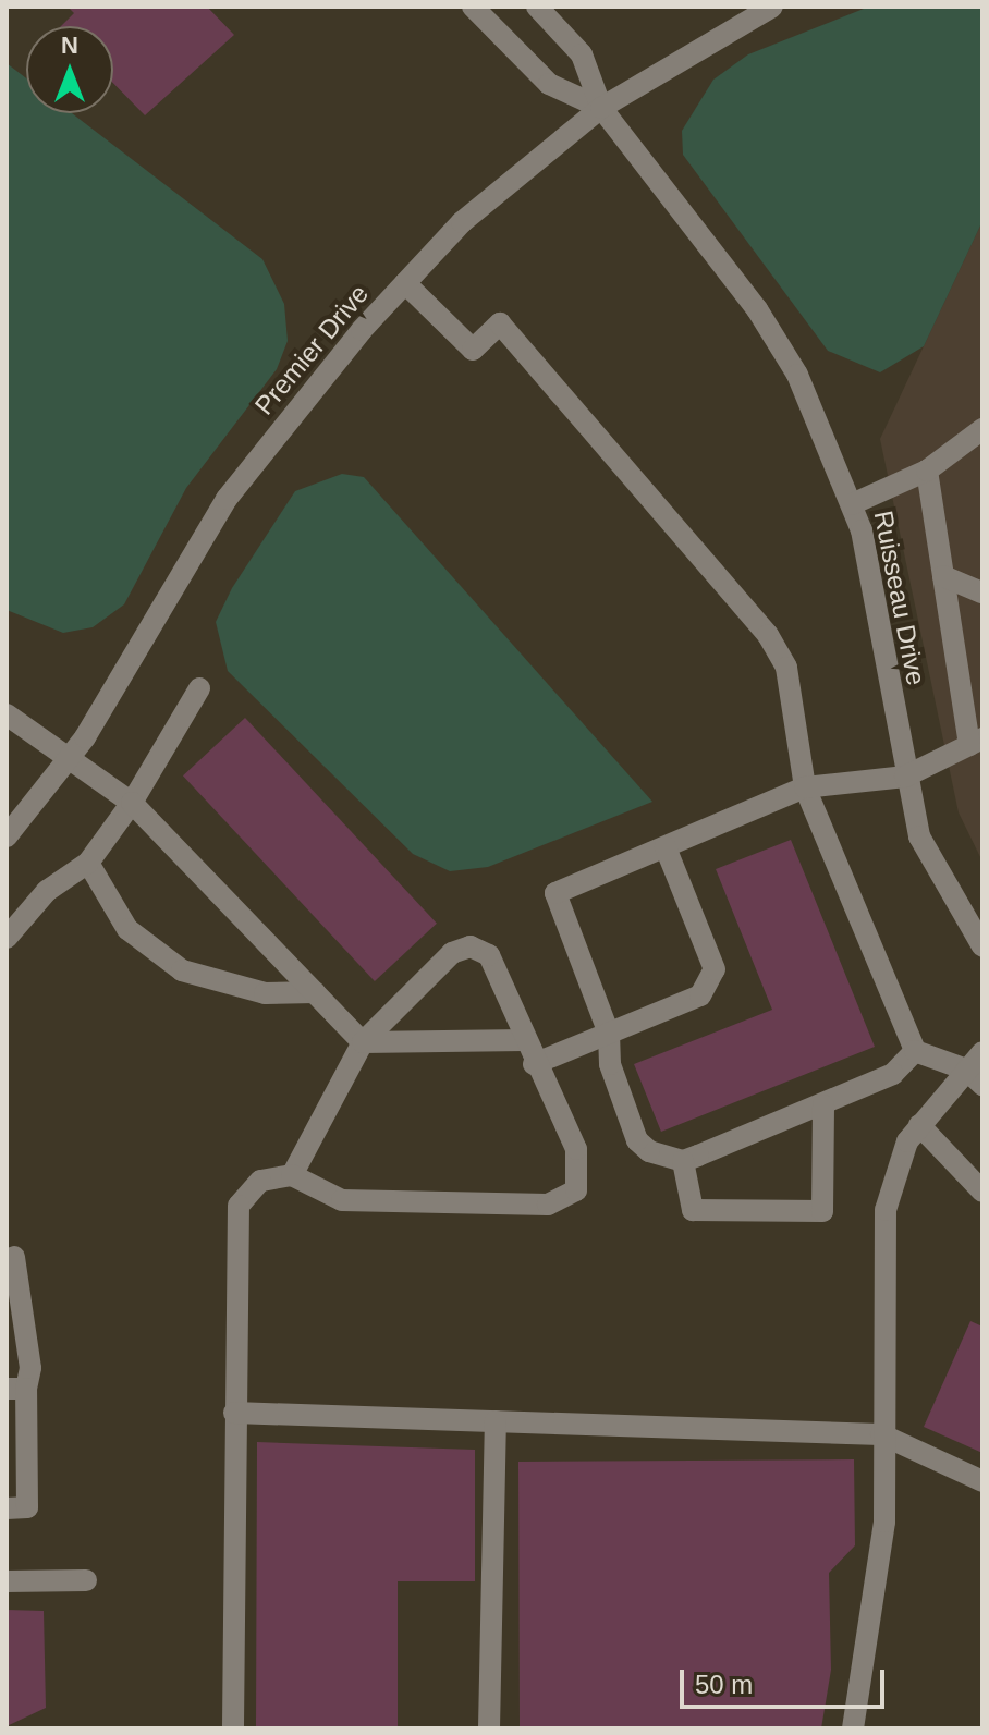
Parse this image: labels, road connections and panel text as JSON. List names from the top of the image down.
{
  "streets": {
    "street": ["Premier Drive", "Ruisseau Drive"]
  },
  "crossings": [
    ["Premier Drive", "Ruisseau Drive"]
  ],
  "scale_bar": "50 m",
  "north": "top"
}
